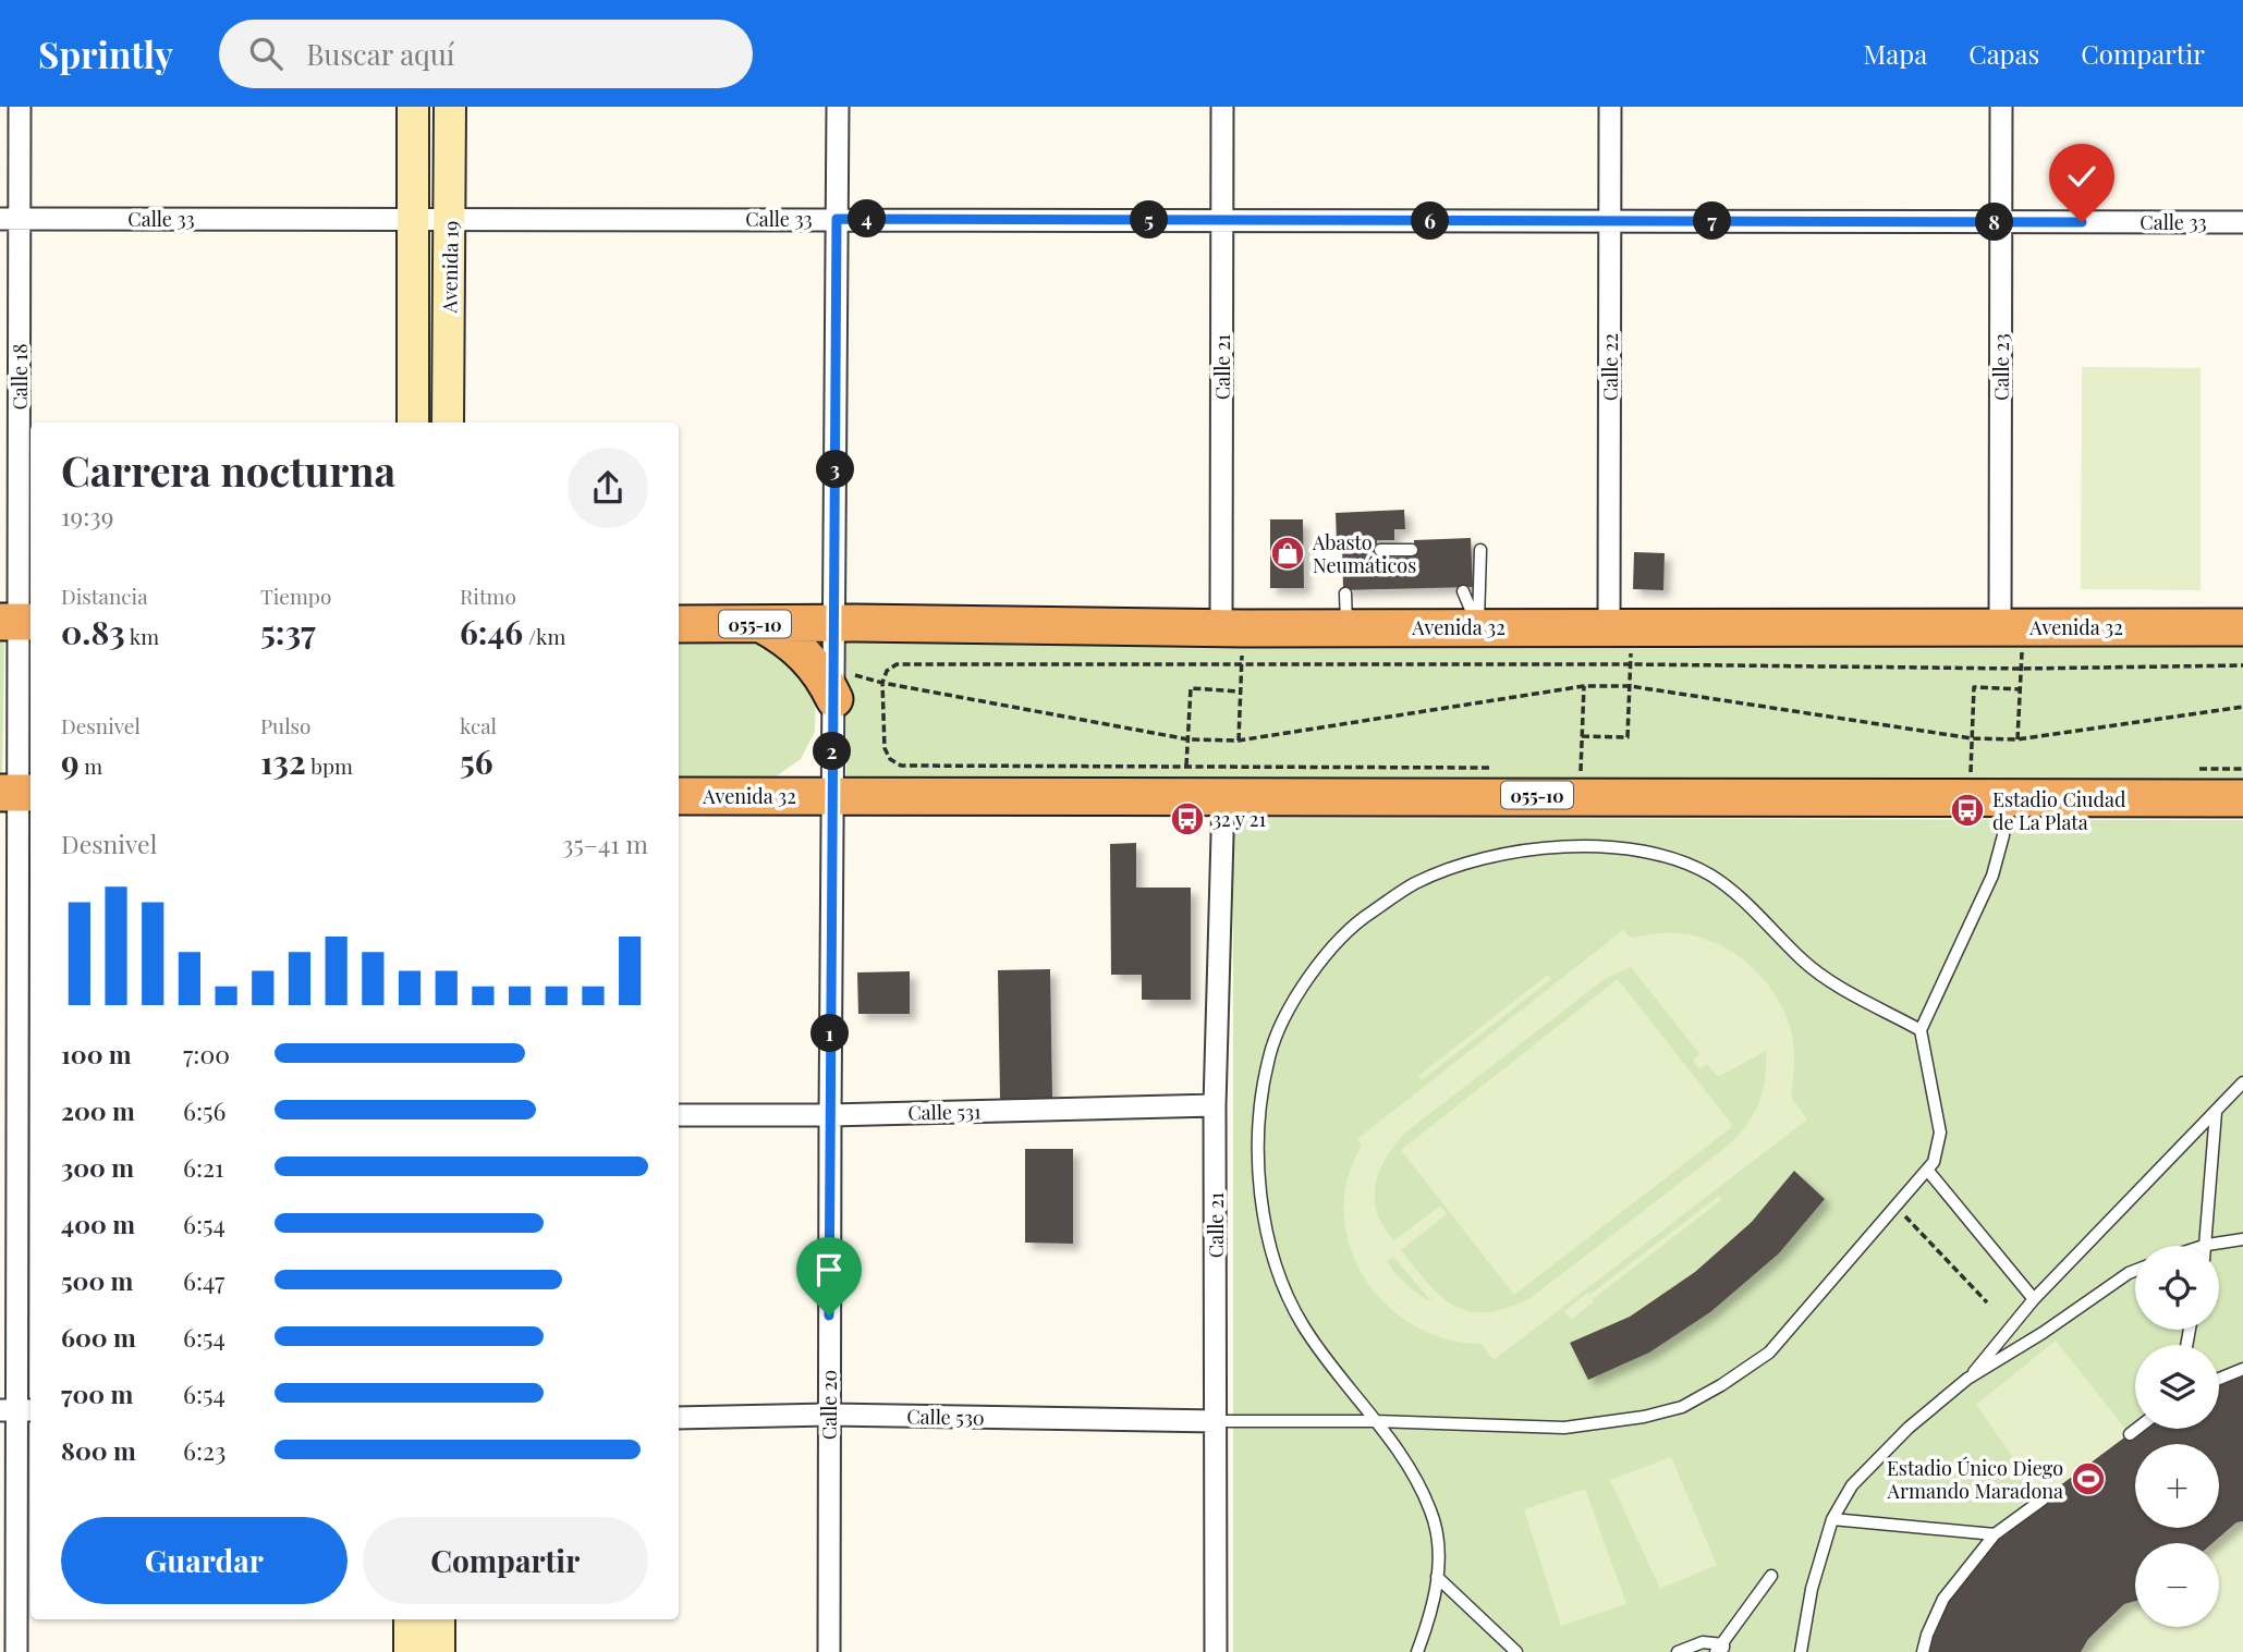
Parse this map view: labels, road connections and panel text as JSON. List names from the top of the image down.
{
  "streets": {
    "highway": ["055-10", "Avenida 32"],
    "main road": ["Avenida 19"],
    "street": [
      "Calle 33",
      "Calle 21",
      "Calle 22",
      "Calle 23",
      "Calle 18",
      "Calle 531",
      "Calle 20",
      "Calle 530"
    ]
  },
  "crossings": [
    ["Calle 33", "Avenida 19"],
    ["Calle 33", "Calle 21"],
    ["Calle 33", "Calle 22"],
    ["Calle 33", "Calle 23"],
    ["Calle 33", "Calle 18"],
    ["Calle 33", "Calle 20"],
    ["Calle 21", "Avenida 32"],
    ["Calle 21", "Calle 531"],
    ["Calle 21", "Calle 530"],
    ["Calle 22", "Avenida 32"],
    ["Calle 23", "Avenida 32"],
    ["Avenida 32", "Calle 20"],
    ["Calle 531", "Calle 20"],
    ["Calle 20", "Calle 530"]
  ],
  "places": {
    "shop": ["Abasto Neumáticos"],
    "bus stop": ["Estadio Ciudad de La Plata", "32 y 21"],
    "sports": ["Estadio Único Diego Armando Maradona"]
  },
  "page": {
    "header": "Sprintly",
    "search": "Buscar aquí",
    "nav": ["Mapa", "Capas", "Compartir"],
    "pins": [
      "4",
      "5",
      "6",
      "7",
      "8",
      "3",
      "2",
      "1"
    ],
    "heading": ["Carrera nocturna", "19:39"],
    "stats": [
      ["Distancia", "0.83 km"],
      ["Tiempo", "5:37"],
      ["Ritmo", "6:46 /km"],
      ["Desnivel", "9 m"],
      ["Pulso", "132 bpm"],
      ["kcal", "56"]
    ],
    "chart": ["Desnivel", "35–41 m"],
    "list": [
      {
        "name": "100 m",
        "note": "7:00"
      },
      {
        "name": "200 m",
        "note": "6:56"
      },
      {
        "name": "300 m",
        "note": "6:21"
      },
      {
        "name": "400 m",
        "note": "6:54"
      },
      {
        "name": "500 m",
        "note": "6:47"
      },
      {
        "name": "600 m",
        "note": "6:54"
      },
      {
        "name": "700 m",
        "note": "6:54"
      },
      {
        "name": "800 m",
        "note": "6:23"
      }
    ],
    "map_buttons": ["+", "−"],
    "buttons": ["Guardar", "Compartir"]
  }
}
